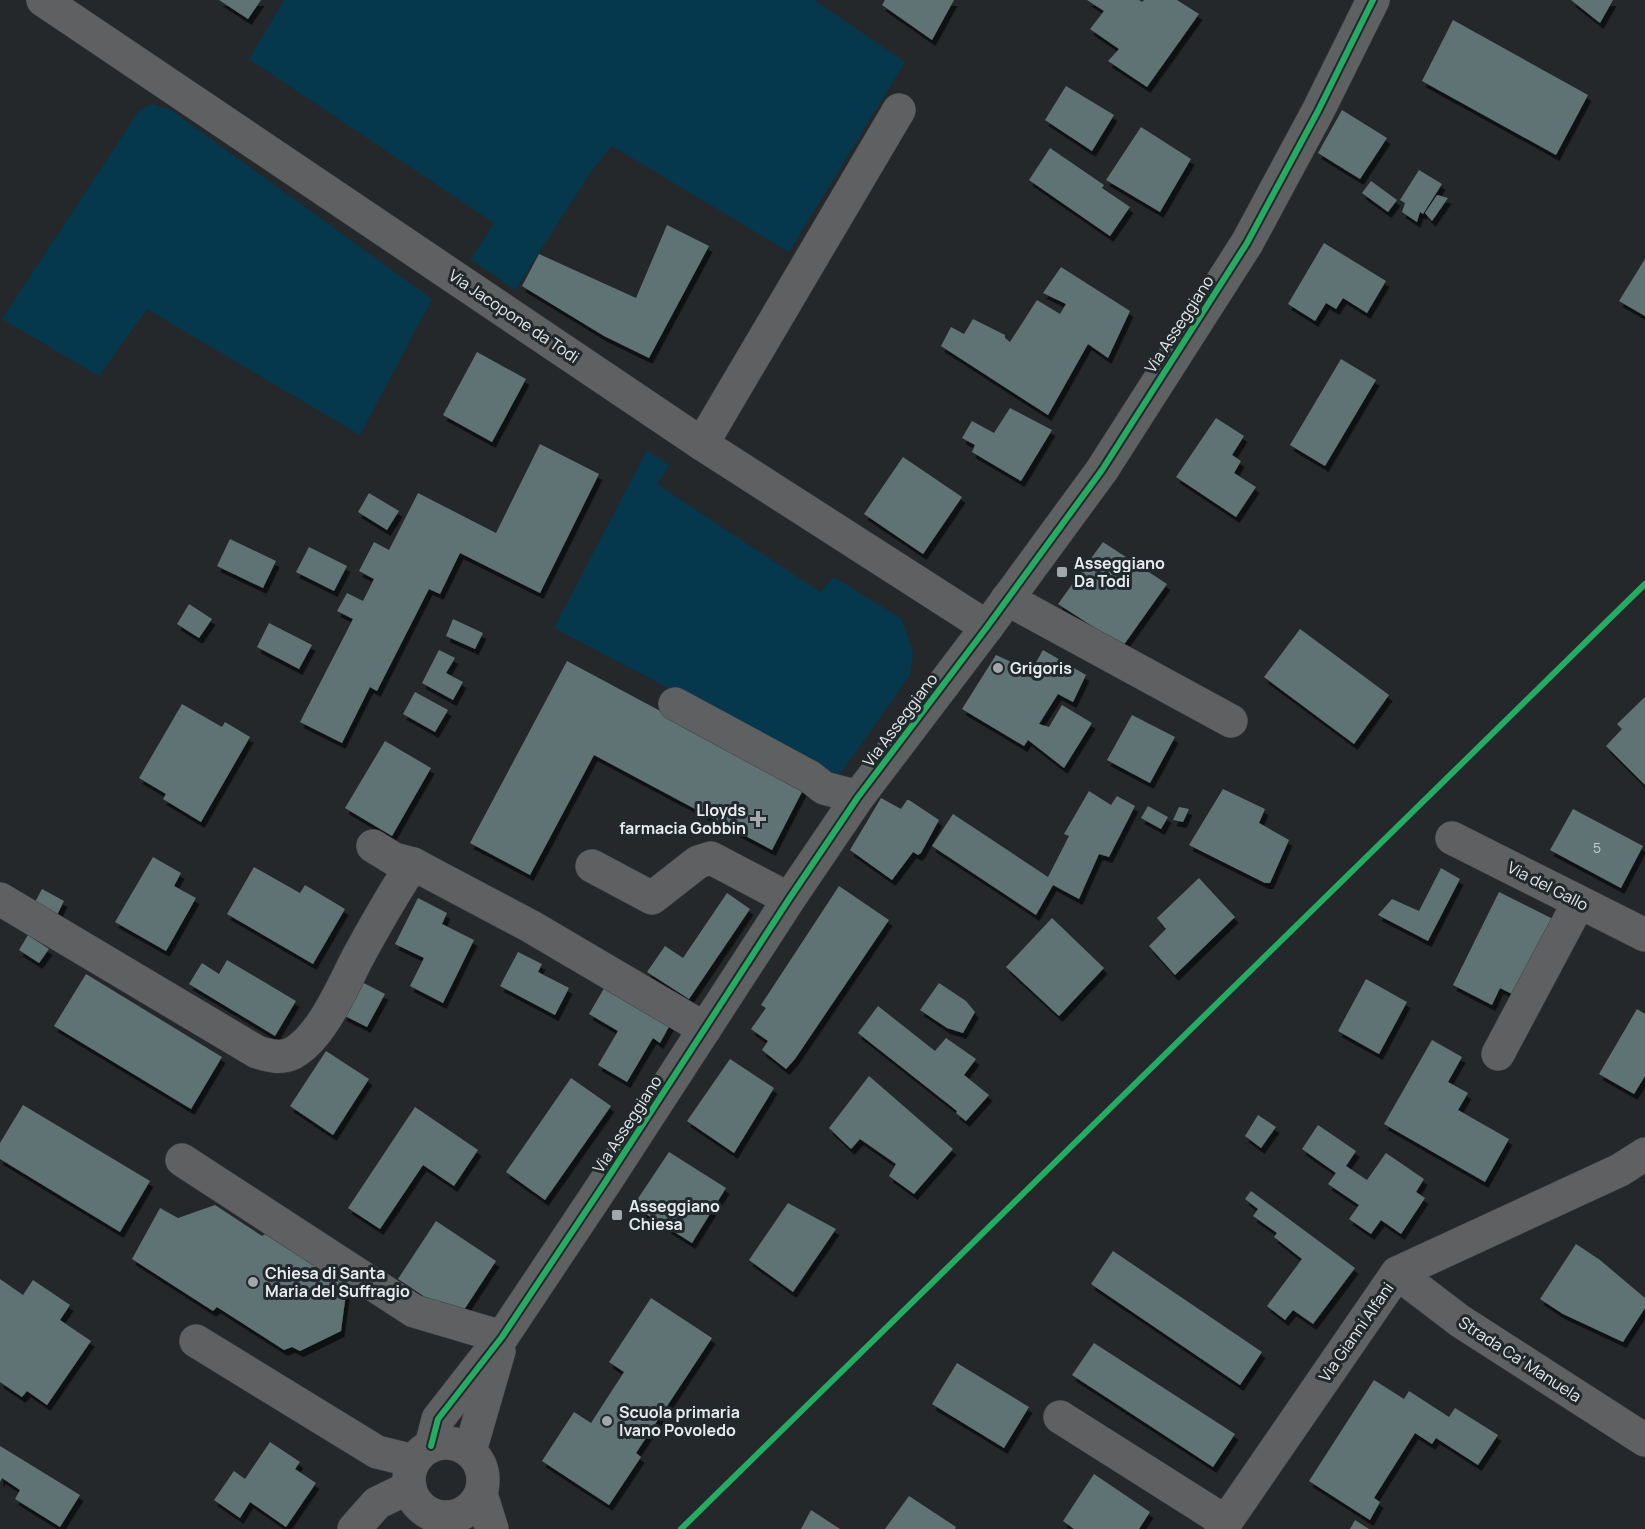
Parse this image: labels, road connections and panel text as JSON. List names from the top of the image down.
{
  "streets": {
    "street": [
      "Via Jacopone da Todi",
      "Via Asseggiano",
      "Via del Gallo",
      "Via Gianni Alfani",
      "Strada Ca' Manuela"
    ]
  },
  "crossings": [
    ["Via Jacopone da Todi", "Via Asseggiano"],
    ["Via Gianni Alfani", "Strada Ca' Manuela"]
  ],
  "places": {
    "transit": ["Asseggiano Da Todi", "Asseggiano Chiesa"],
    "other": ["Grigoris", "Chiesa di Santa Maria del Suffragio", "Scuola primaria Ivano Povoledo"],
    "health": ["Lloyds farmacia Gobbin"]
  },
  "house_numbers": ["5"]
}
